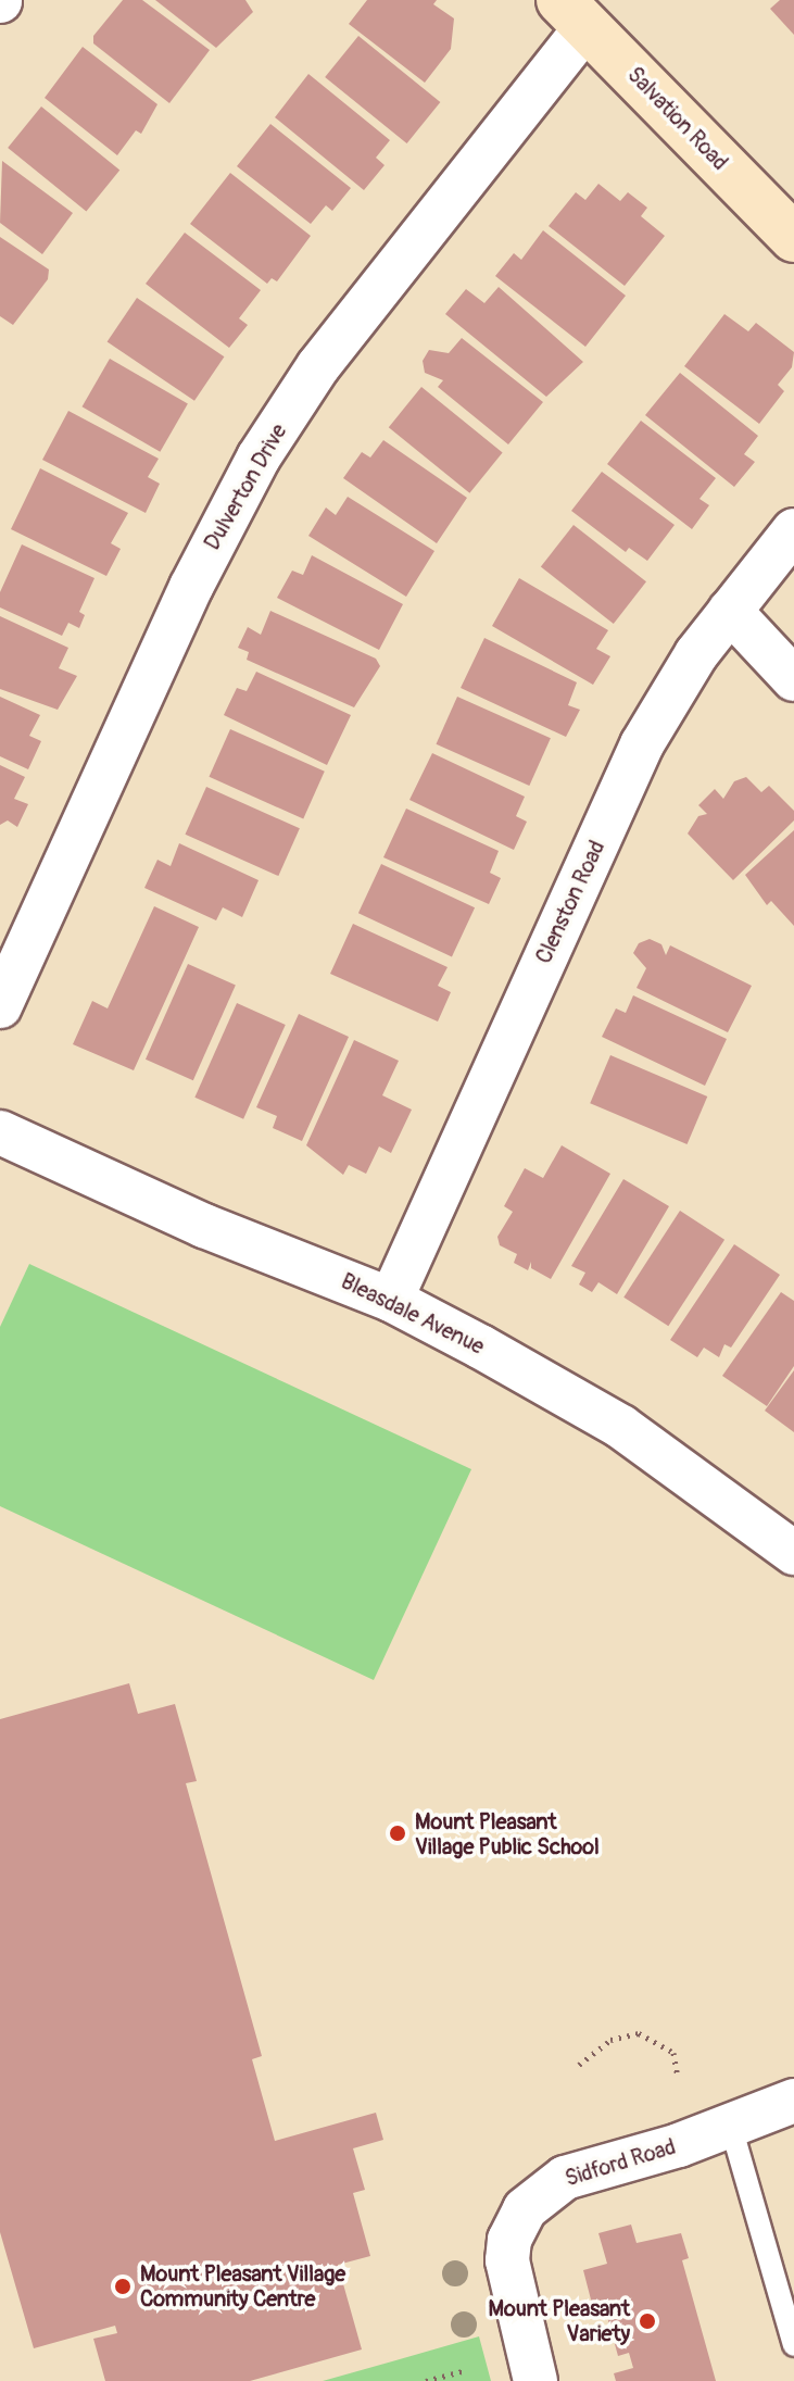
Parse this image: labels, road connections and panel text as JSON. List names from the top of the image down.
{
  "streets": {
    "street": [
      "Salvation Road",
      "Dulverton Drive",
      "Clenston Road",
      "Bleasdale Avenue",
      "Sidford Road"
    ]
  },
  "crossings": [
    ["Salvation Road", "Dulverton Drive"],
    ["Clenston Road", "Bleasdale Avenue"]
  ],
  "places": ["Mount Pleasant Village Public School", "Mount Pleasant Village Community Centre", "Mount Pleasant Variety"]
}
